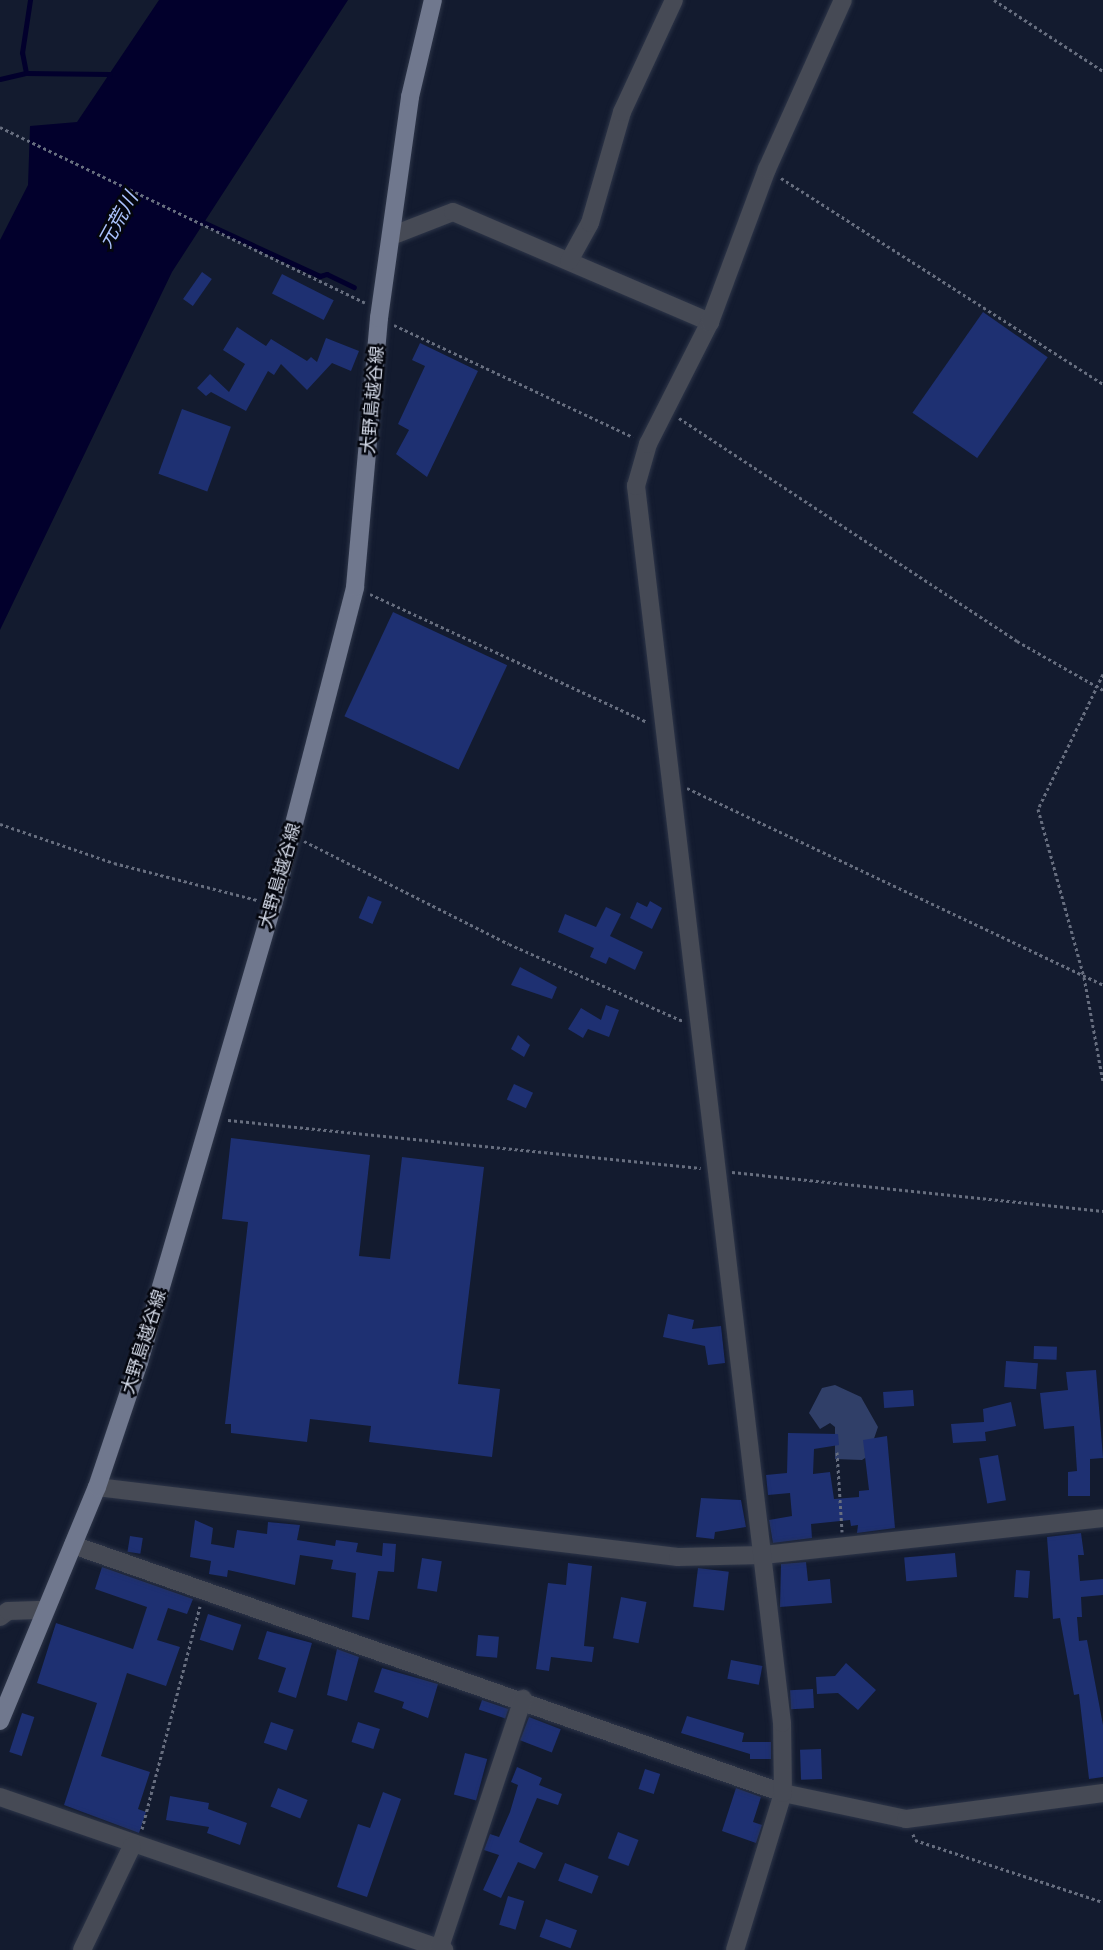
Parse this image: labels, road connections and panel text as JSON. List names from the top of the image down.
{
  "streets": {
    "main road": ["大野島越谷線"]
  },
  "water": ["元荒川"]
}
